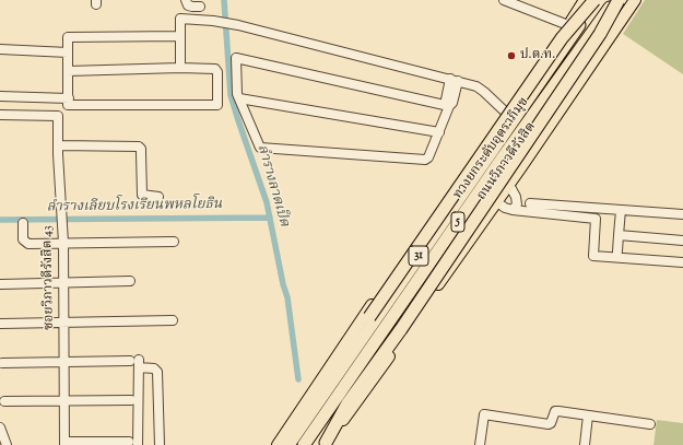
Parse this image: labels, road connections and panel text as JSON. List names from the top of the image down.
{
  "streets": {
    "highway": [
      "ทางยกระดับอุตราภิมุข",
      "ถนนวิภาวดีรังสิต",
      "5",
      "31"
    ],
    "street": ["ซอยวิภาวดีรังสิต 43"]
  },
  "crossings": [
    ["ถนนวิภาวดีรังสิต", "5"],
    ["5", "31"]
  ],
  "water": ["ลำรางลาดเป็ด", "ลำรางเลียบโรงเรียนพหลโยธิน"],
  "places": ["ป.ต.ท."]
}
